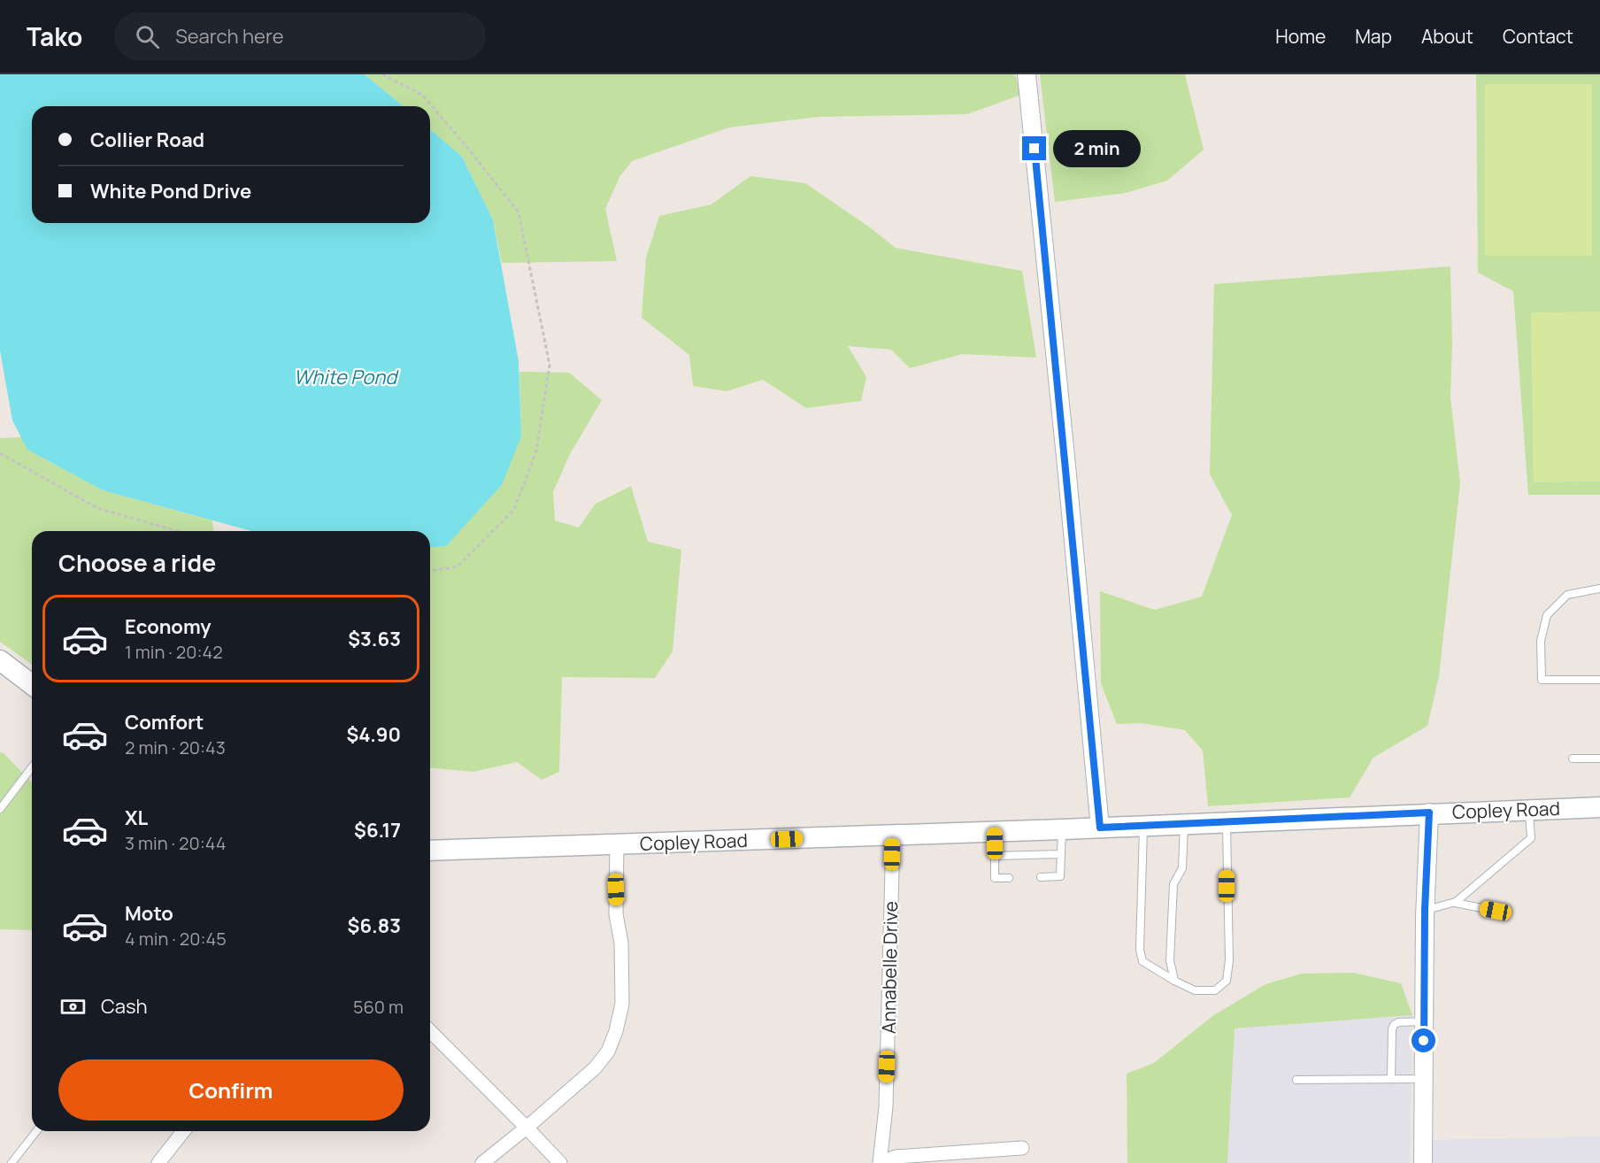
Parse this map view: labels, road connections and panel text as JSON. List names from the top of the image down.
{
  "streets": {
    "main road": ["Copley Road"],
    "street": ["Annabelle Drive"]
  },
  "crossings": [
    ["Copley Road", "Annabelle Drive"]
  ],
  "water": ["White Pond"],
  "page": {
    "header": "Tako",
    "search": "Search here",
    "nav": [
      "Home",
      "Map",
      "About",
      "Contact"
    ],
    "banner": ["Collier Road", "White Pond Drive"],
    "bubble": "2 min",
    "heading": "Choose a ride",
    "list": [
      {
        "name": "Economy",
        "note": "1 min · 20:42",
        "value": "$3.63"
      },
      {
        "name": "Comfort",
        "note": "2 min · 20:43",
        "value": "$4.90"
      },
      {
        "name": "XL",
        "note": "3 min · 20:44",
        "value": "$6.17"
      },
      {
        "name": "Moto",
        "note": "4 min · 20:45",
        "value": "$6.83"
      }
    ],
    "pay": ["Cash", "560 m"],
    "buttons": "Confirm"
  }
}
